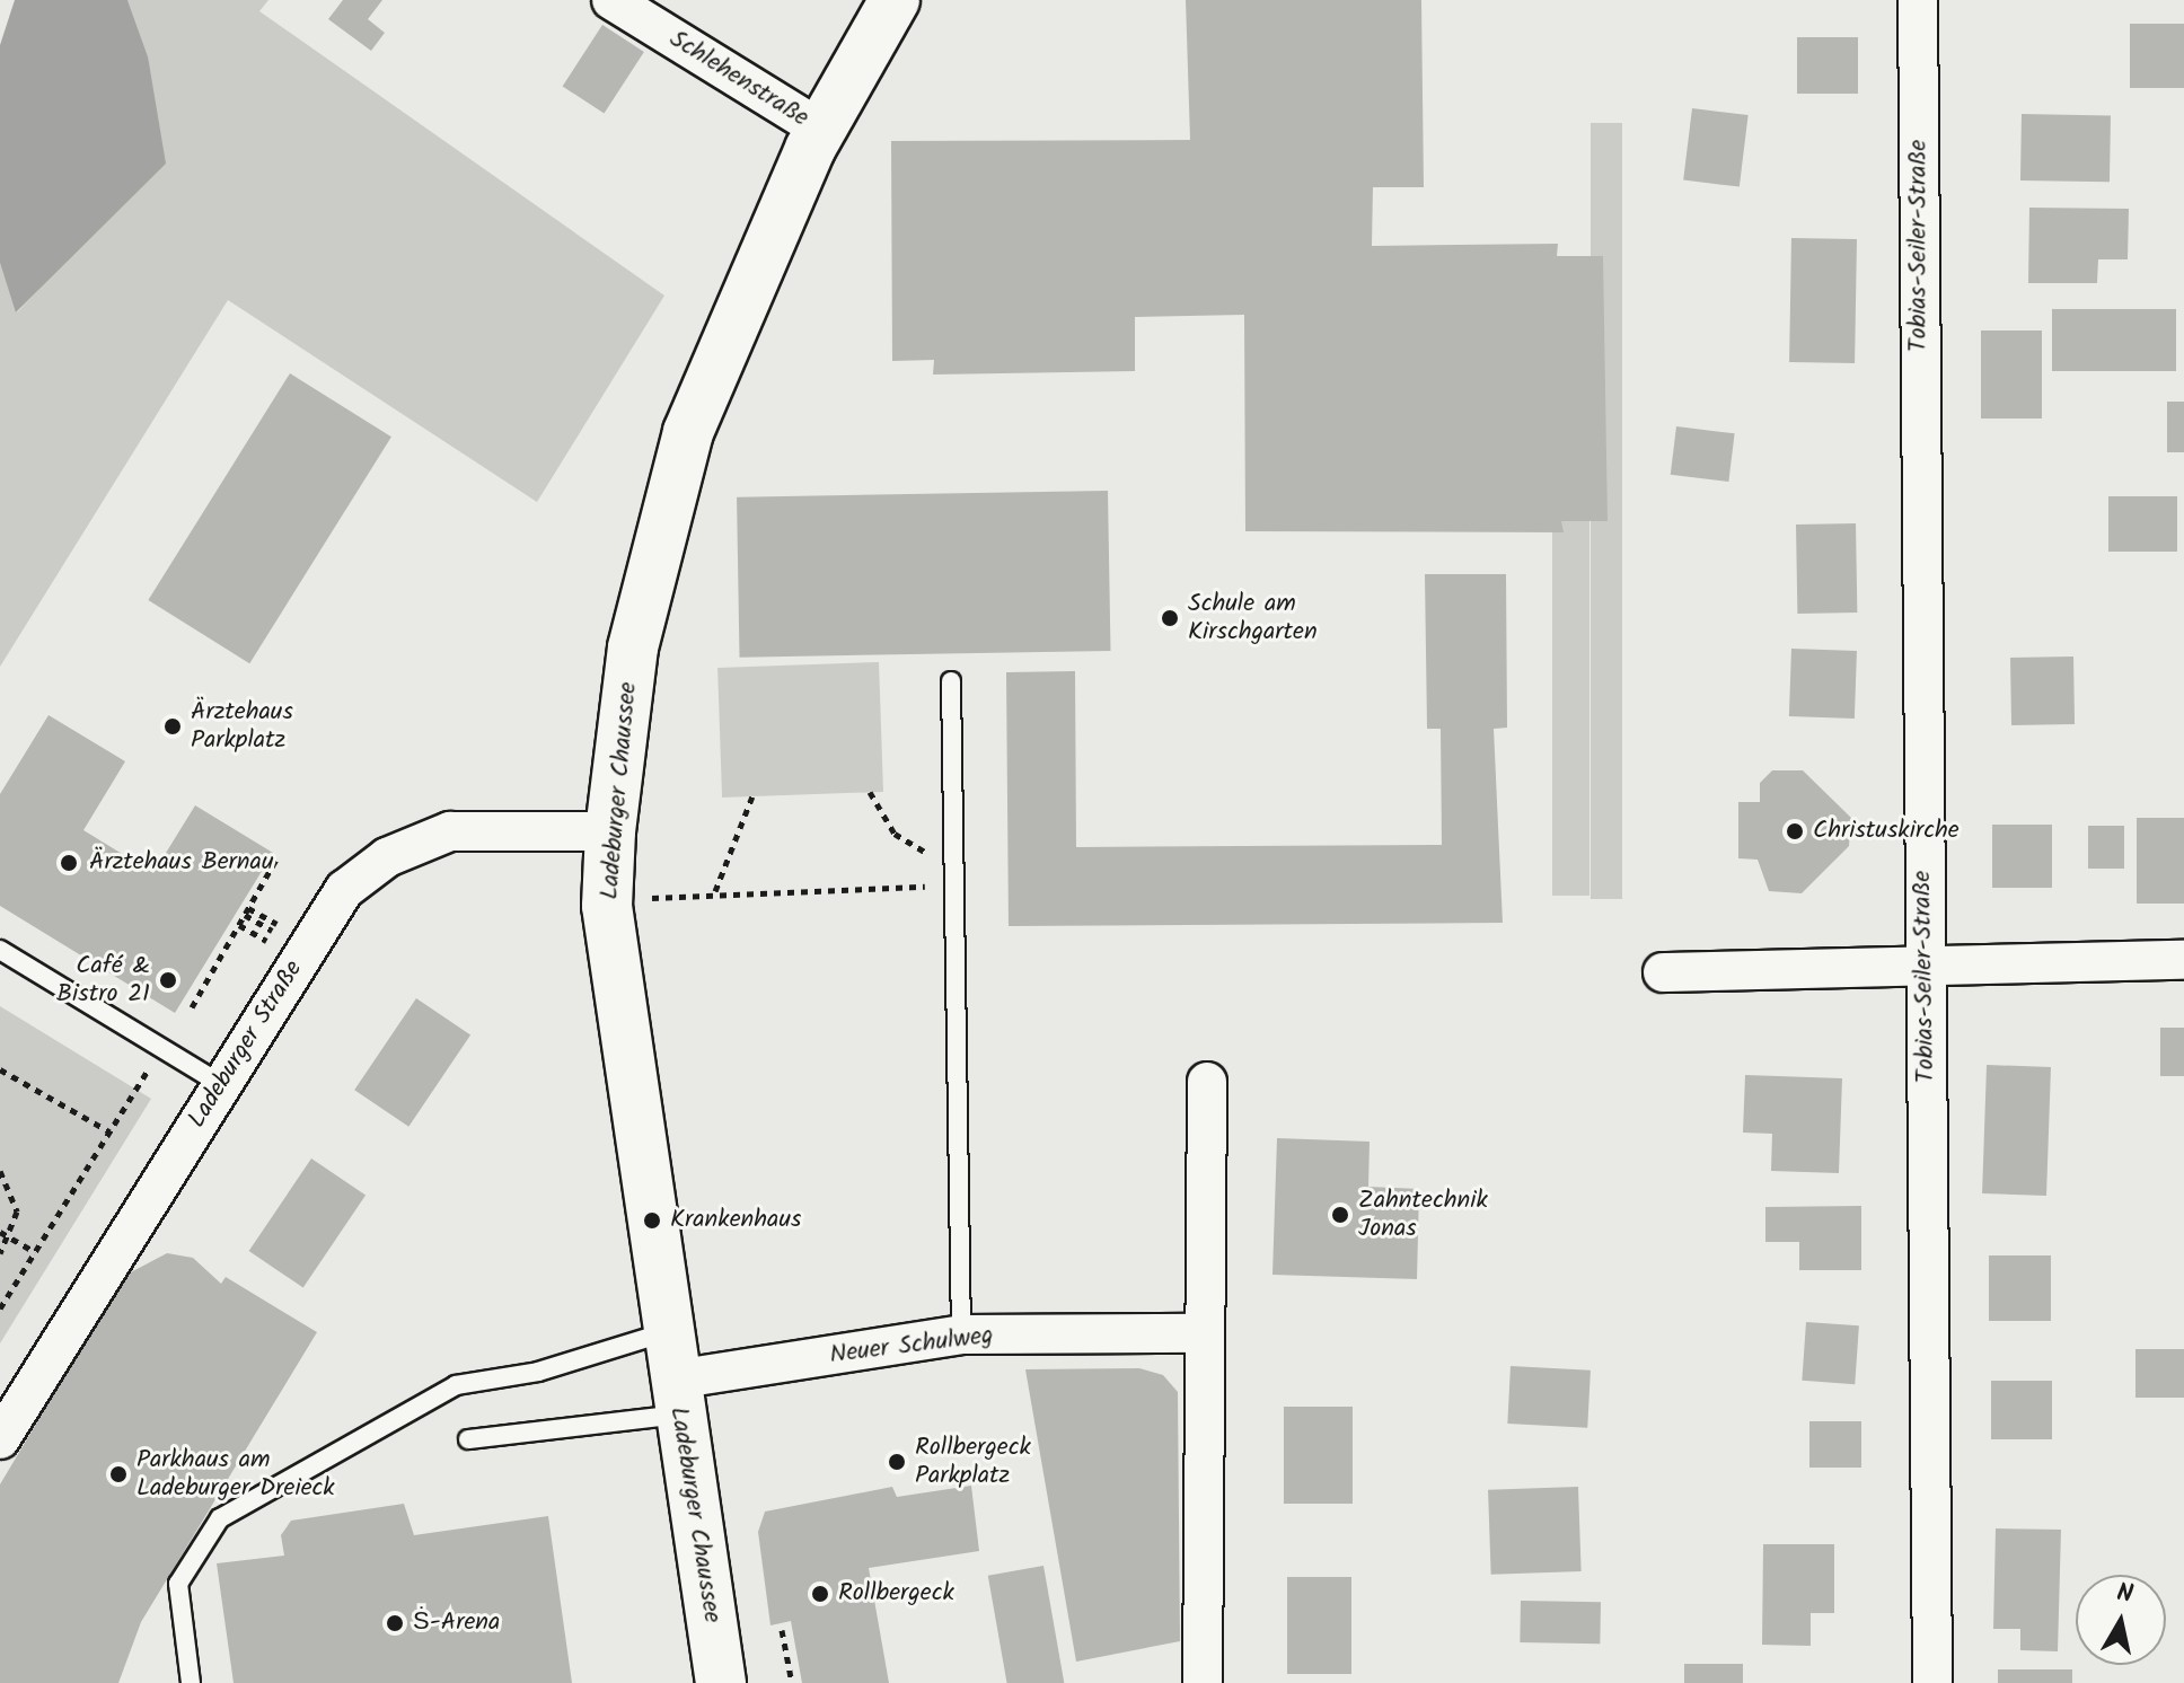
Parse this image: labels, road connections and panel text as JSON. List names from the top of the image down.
{
  "streets": {
    "main road": ["Ladeburger Chaussee"],
    "street": [
      "Schlehenstraße",
      "Tobias-Seiler-Straße",
      "Ladeburger Straße",
      "Neuer Schulweg"
    ]
  },
  "crossings": [
    ["Schlehenstraße", "Ladeburger Chaussee"],
    ["Ladeburger Chaussee", "Ladeburger Straße"],
    ["Ladeburger Chaussee", "Neuer Schulweg"]
  ],
  "places": [
    "Schule am Kirschgarten",
    "Ärztehaus Parkplatz",
    "Christuskirche",
    "Ärztehaus Bernau",
    "Café & Bistro 21",
    "Zahntechnik Jonas",
    "Krankenhaus",
    "Rollbergeck Parkplatz",
    "Parkhaus am Ladeburger Dreieck",
    "Rollbergeck",
    "Ṡ-Arena"
  ],
  "north": "top"
}
